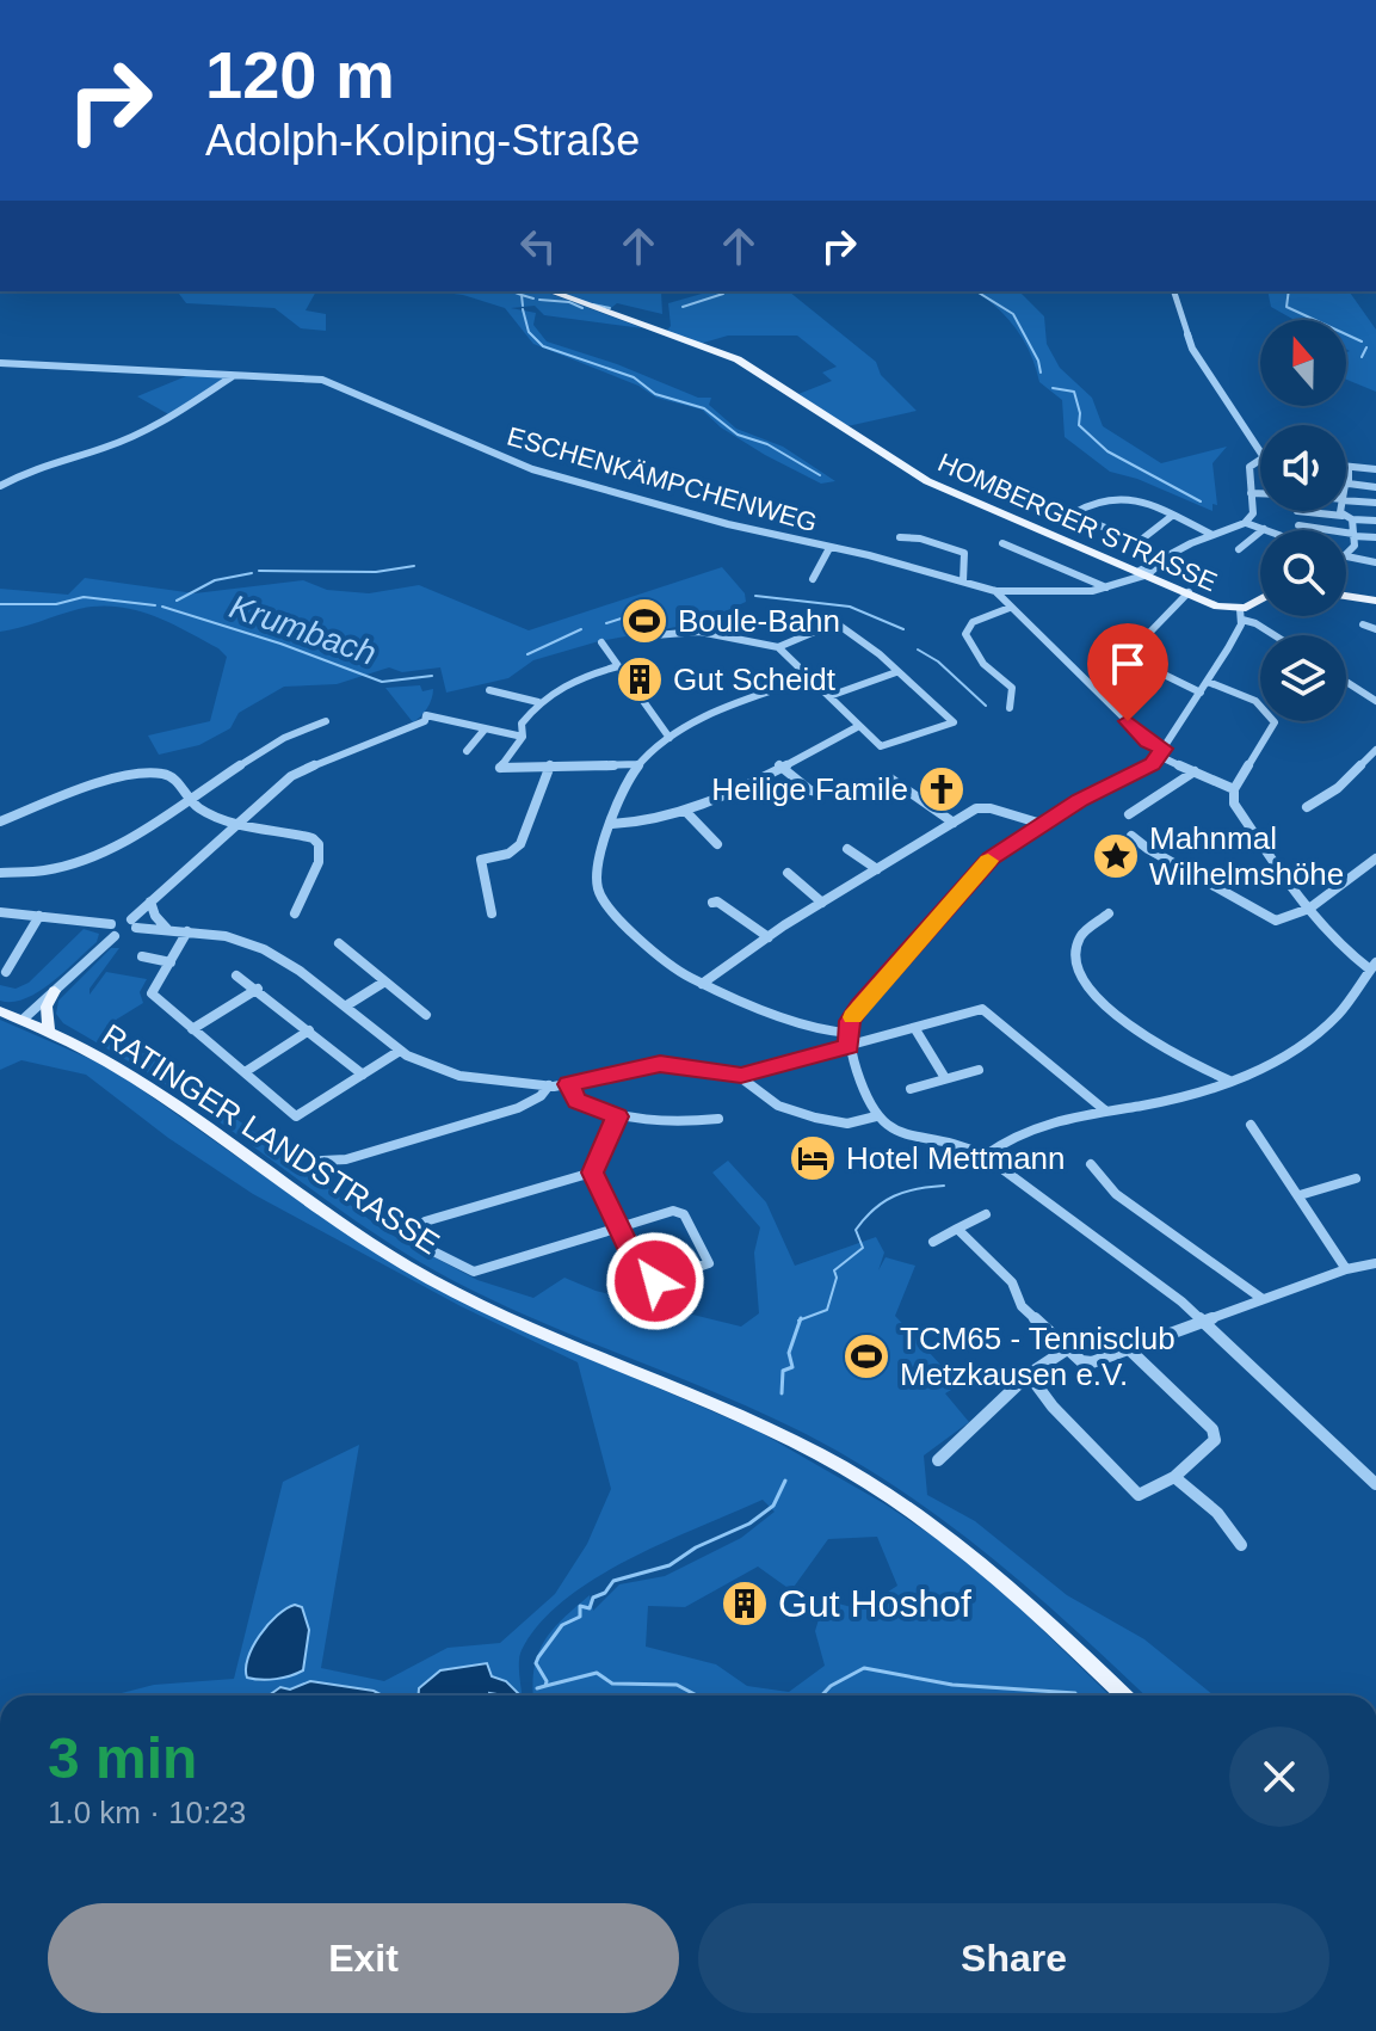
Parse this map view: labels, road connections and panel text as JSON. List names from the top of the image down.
{
  "streets": {
    "main road": ["HOMBERGER STRASSE", "RATINGER LANDSTRASSE"],
    "street": ["ESCHENKÄMPCHENWEG"]
  },
  "crossings": [
    ["ESCHENKÄMPCHENWEG", "HOMBERGER STRASSE"]
  ],
  "water": ["Krumbach"],
  "places": {
    "sports": ["Boule-Bahn", "TCM65 - Tennisclub Metzkausen e.V."],
    "building": ["Gut Scheidt", "Gut Hoshof"],
    "church": ["Heilige Famile"],
    "place": ["Mahnmal Wilhelmshöhe"],
    "hotel": ["Hotel Mettmann"]
  },
  "north": "top",
  "page": {
    "turn": ["120 m", "Adolph-Kolping-Straße"],
    "heading": ["3 min", "1.0 km · 10:23"],
    "buttons": ["Exit", "Share"]
  }
}
